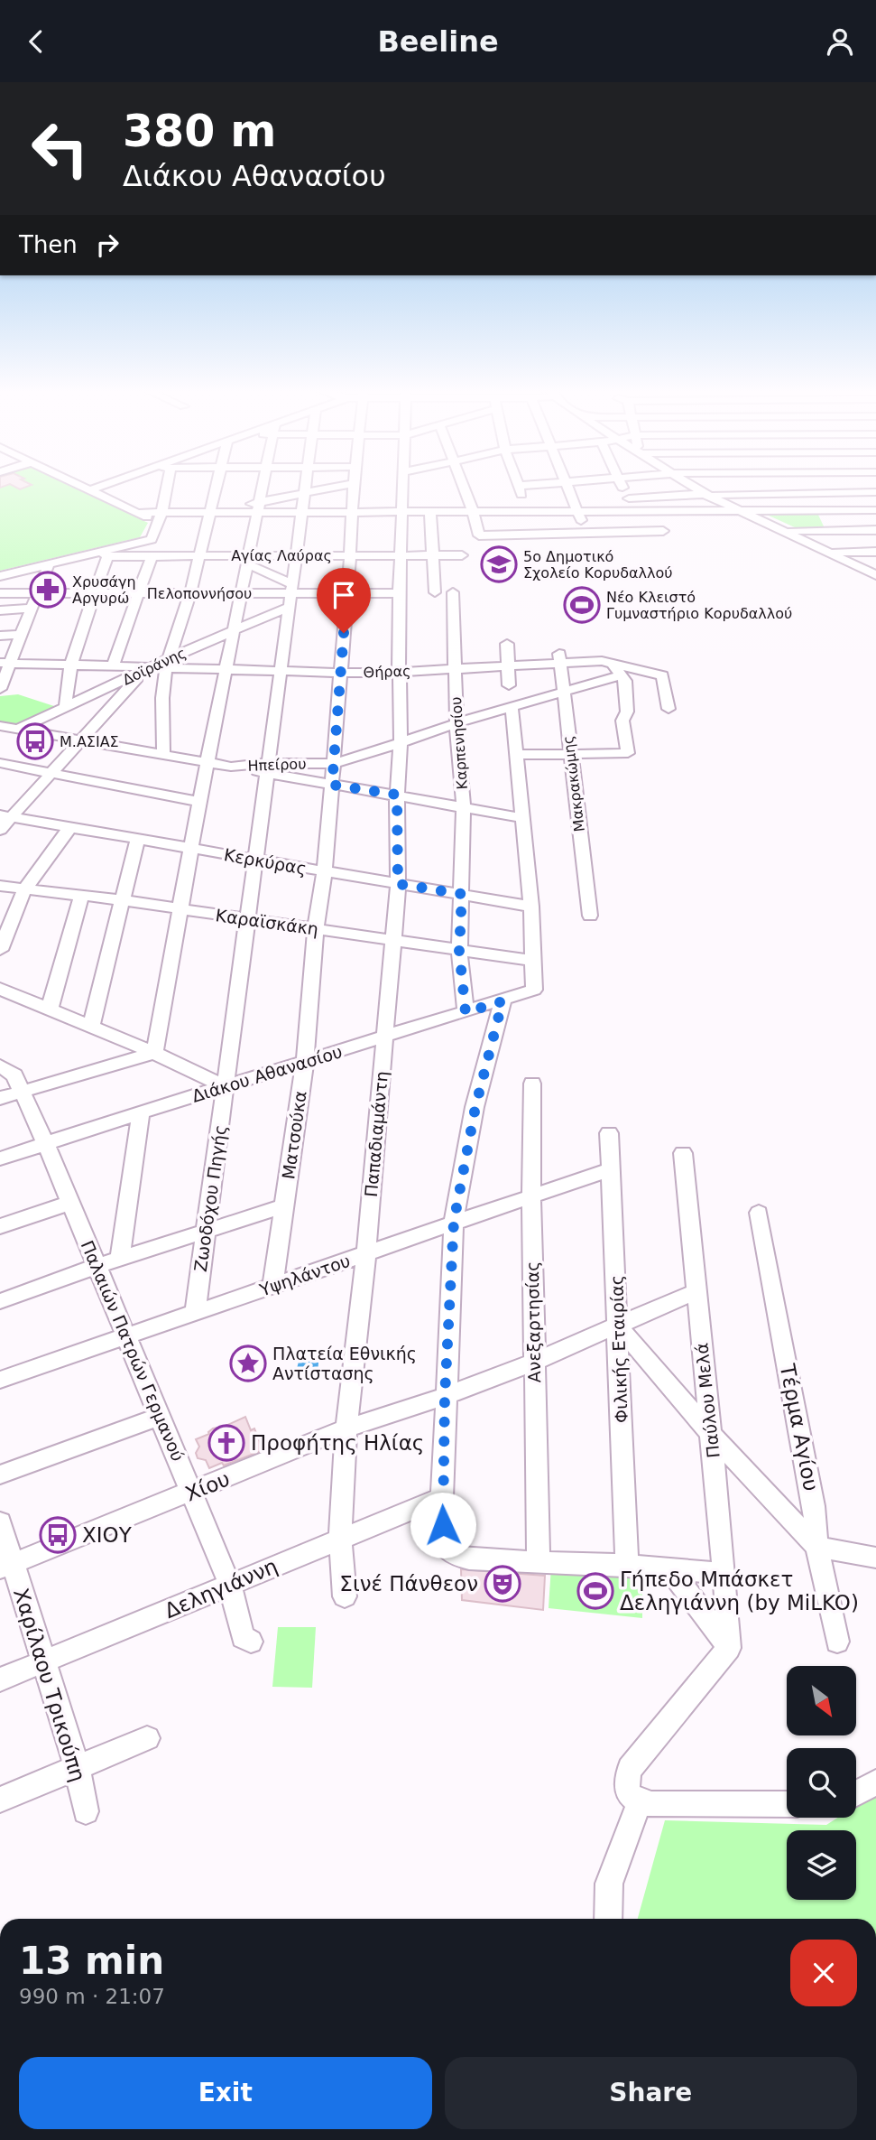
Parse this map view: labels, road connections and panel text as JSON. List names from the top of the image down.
{
  "streets": {
    "street": [
      "Αγίας Λαύρας",
      "Πελοποννήσου",
      "Δοϊράνης",
      "Θήρας",
      "Καρπενησίου",
      "Ηπείρου",
      "Μακρακώμης",
      "Κερκύρας",
      "Καραϊσκάκη",
      "Διάκου Αθανασίου",
      "Παπαδιαμάντη",
      "Ματσούκα",
      "Ζωοδόχου Πηγής",
      "Υψηλάντου",
      "Ανεξαρτησίας",
      "Φιλικής Εταιρίας",
      "Παλαιών Πατρών Γερμανού",
      "Παύλου Μελά",
      "Τέρμα Αγίου",
      "Χίου",
      "Δεληγιάννη",
      "Χαρίλαου Τρικούπη"
    ]
  },
  "crossings": [
    ["Αγίας Λαύρας", "Παπαδιαμάντη"],
    ["Αγίας Λαύρας", "Ματσούκα"],
    ["Πελοποννήσου", "Δοϊράνης"],
    ["Πελοποννήσου", "Παπαδιαμάντη"],
    ["Πελοποννήσου", "Ματσούκα"],
    ["Δοϊράνης", "Θήρας"],
    ["Δοϊράνης", "Ηπείρου"],
    ["Θήρας", "Καρπενησίου"],
    ["Θήρας", "Μακρακώμης"],
    ["Θήρας", "Παπαδιαμάντη"],
    ["Θήρας", "Ματσούκα"],
    ["Θήρας", "Ζωοδόχου Πηγής"],
    ["Καρπενησίου", "Ηπείρου"],
    ["Καρπενησίου", "Κερκύρας"],
    ["Καρπενησίου", "Καραϊσκάκη"],
    ["Καρπενησίου", "Διάκου Αθανασίου"],
    ["Ηπείρου", "Μακρακώμης"],
    ["Ηπείρου", "Παπαδιαμάντη"],
    ["Ηπείρου", "Ματσούκα"],
    ["Ηπείρου", "Ζωοδόχου Πηγής"],
    ["Κερκύρας", "Παπαδιαμάντη"],
    ["Κερκύρας", "Ματσούκα"],
    ["Κερκύρας", "Ζωοδόχου Πηγής"],
    ["Καραϊσκάκη", "Διάκου Αθανασίου"],
    ["Καραϊσκάκη", "Παπαδιαμάντη"],
    ["Καραϊσκάκη", "Ματσούκα"],
    ["Καραϊσκάκη", "Ζωοδόχου Πηγής"],
    ["Διάκου Αθανασίου", "Παπαδιαμάντη"],
    ["Διάκου Αθανασίου", "Ματσούκα"],
    ["Διάκου Αθανασίου", "Ζωοδόχου Πηγής"],
    ["Διάκου Αθανασίου", "Παλαιών Πατρών Γερμανού"],
    ["Παπαδιαμάντη", "Υψηλάντου"],
    ["Παπαδιαμάντη", "Χίου"],
    ["Παπαδιαμάντη", "Δεληγιάννη"],
    ["Ματσούκα", "Υψηλάντου"],
    ["Ζωοδόχου Πηγής", "Υψηλάντου"],
    ["Υψηλάντου", "Ανεξαρτησίας"],
    ["Υψηλάντου", "Φιλικής Εταιρίας"],
    ["Υψηλάντου", "Παλαιών Πατρών Γερμανού"],
    ["Ανεξαρτησίας", "Χίου"],
    ["Φιλικής Εταιρίας", "Χίου"],
    ["Παλαιών Πατρών Γερμανού", "Χίου"],
    ["Παλαιών Πατρών Γερμανού", "Δεληγιάννη"],
    ["Παύλου Μελά", "Χίου"],
    ["Χίου", "Χαρίλαου Τρικούπη"],
    ["Δεληγιάννη", "Χαρίλαου Τρικούπη"]
  ],
  "places": {
    "school or university": ["5ο Δημοτικό Σχολείο Κορυδαλλού"],
    "pharmacy": ["Χρυσάγη Αργυρώ"],
    "sports": ["Νέο Κλειστό Γυμναστήριο Κορυδαλλού", "Γήπεδο Μπάσκετ Δεληγιάννη (by MiLKO)"],
    "bus stop": ["Μ.ΑΣΙΑΣ", "ΧΙΟΥ"],
    "place": ["Πλατεία Εθνικής Αντίστασης"],
    "church": ["Προφήτης Ηλίας"],
    "theatre": ["Σινέ Πάνθεον"]
  },
  "north": "bottom right",
  "page": {
    "header": "Beeline",
    "turn": ["380 m", "Διάκου Αθανασίου"],
    "then": "Then",
    "heading": ["13 min", "990 m · 21:07"],
    "buttons": ["Exit", "Share"]
  }
}
